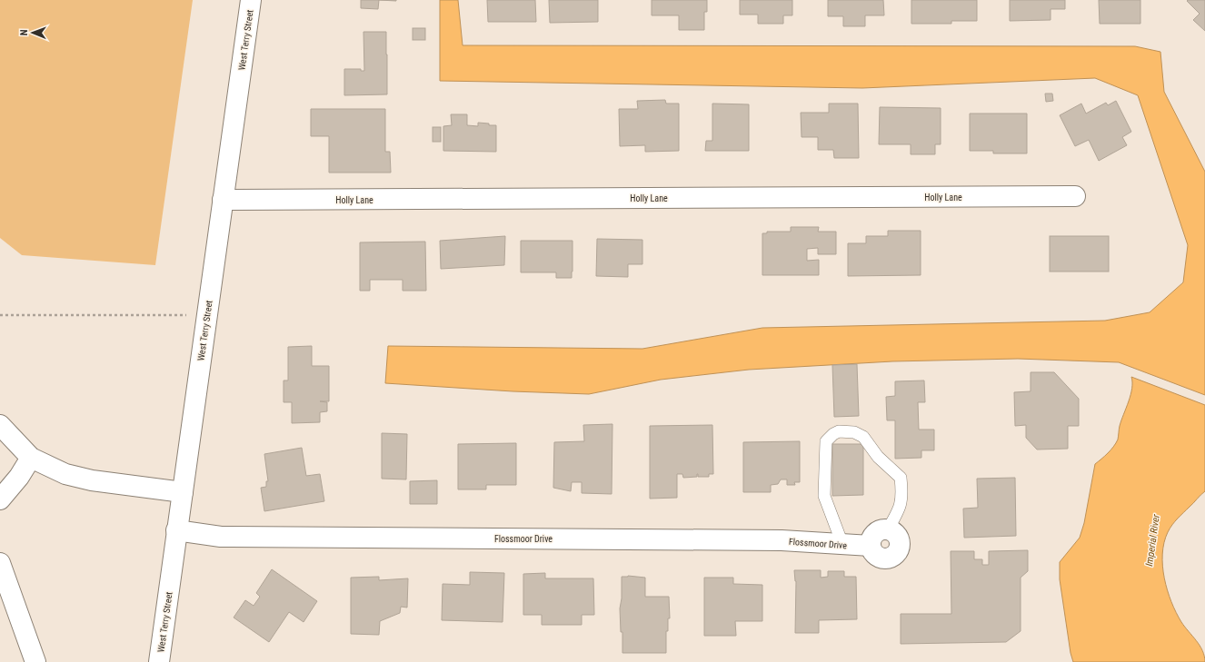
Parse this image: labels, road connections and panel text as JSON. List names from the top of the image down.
{
  "streets": {
    "street": ["West Terry Street", "Holly Lane", "Flossmoor Drive"]
  },
  "crossings": [
    ["West Terry Street", "Holly Lane"],
    ["West Terry Street", "Flossmoor Drive"]
  ],
  "water": ["Imperial River"],
  "north": "left"
}
